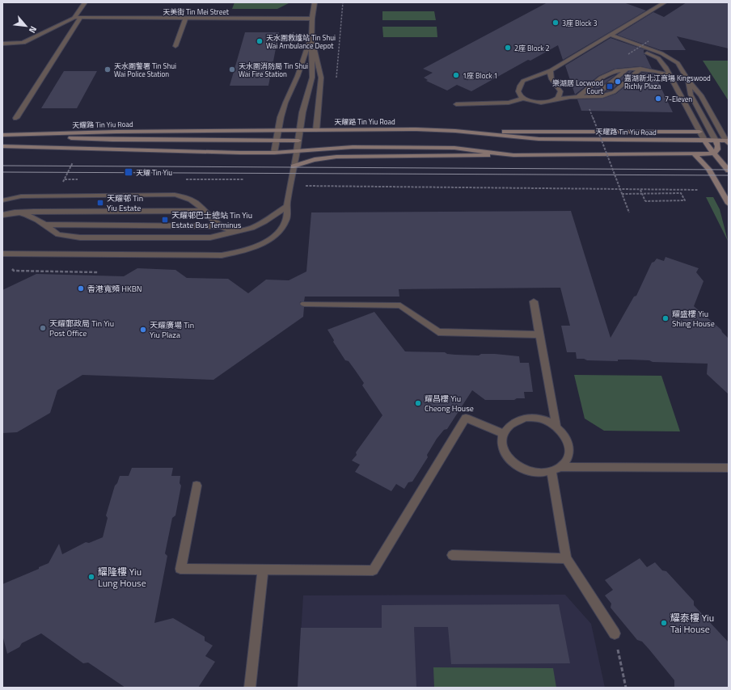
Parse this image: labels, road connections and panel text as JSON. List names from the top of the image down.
{
  "streets": {
    "main road": ["天耀路 Tin Yiu Road"],
    "street": ["天美街 Tin Mei Street"]
  },
  "places": {
    "other": [
      "3座 Block 3",
      "天水圍救護站 Tin Shui Wai Ambulance Depot",
      "2座 Block 2",
      "天水圍警署 Tin Shui Wai Police Station",
      "天水圍消防局 Tin Shui Wai Fire Station",
      "1座 Block 1",
      "嘉湖新北江商場 Kingswood Richly Plaza",
      "7-Eleven",
      "香港寬頻 HKBN",
      "耀盛樓 Yiu Shing House",
      "天耀郵政局 Tin Yiu Post Office",
      "天耀廣場 Tin Yiu Plaza",
      "耀昌樓 Yiu Cheong House",
      "耀隆樓 Yiu Lung House",
      "耀泰樓 Yiu Tai House"
    ],
    "transit": [
      "樂湖居 Locwood Court",
      "天耀 Tin Yiu",
      "天耀邨 Tin Yiu Estate",
      "天耀邨巴士總站 Tin Yiu Estate Bus Terminus"
    ]
  },
  "north": "bottom right"
}
